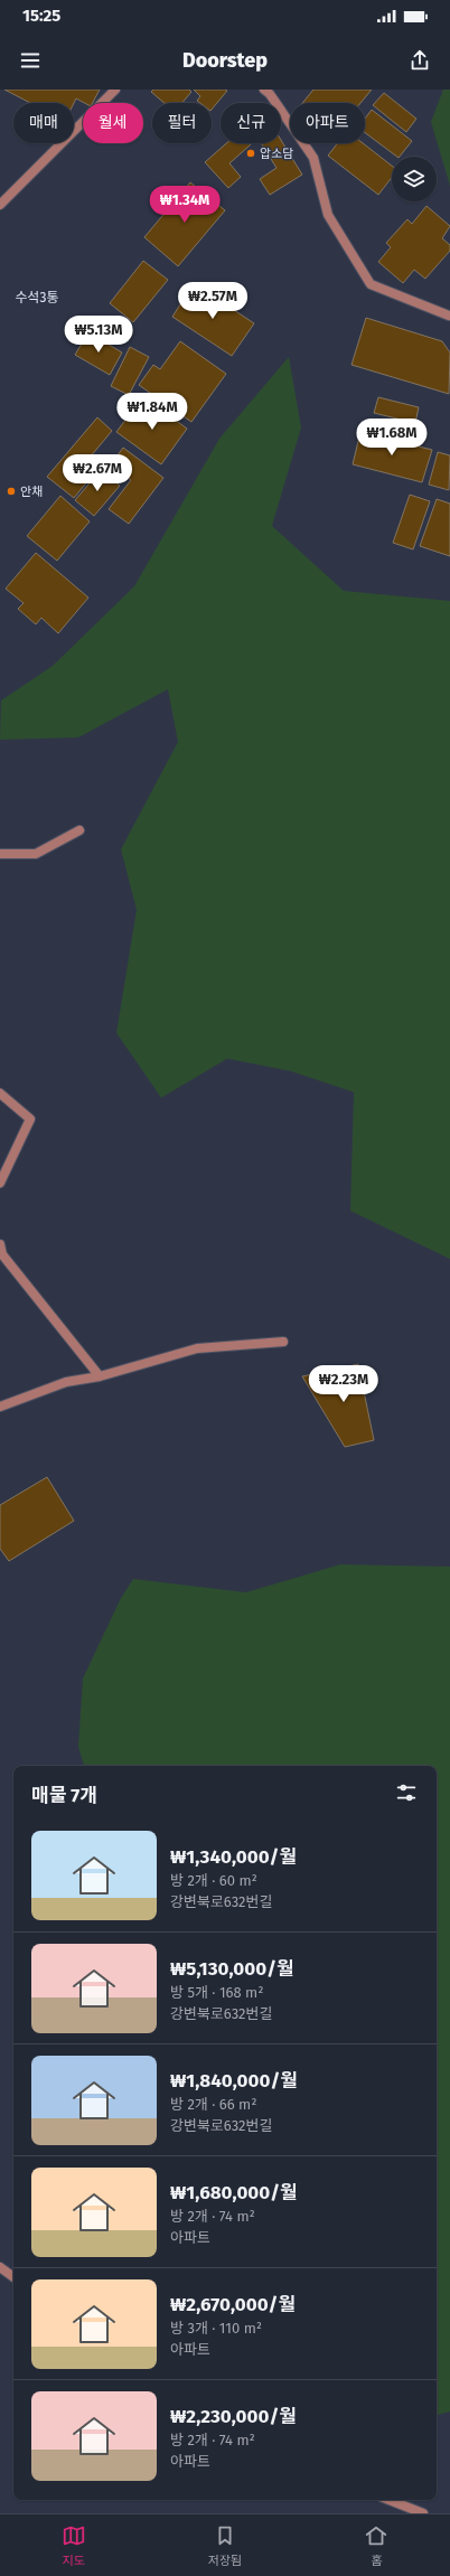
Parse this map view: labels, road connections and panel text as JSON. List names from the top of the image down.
{
  "districts": ["수석3통"],
  "places": ["압소담", "안채"],
  "page": {
    "status": "15:25",
    "header": "Doorstep",
    "chip": [
      "매매",
      "월세",
      "필터",
      "신규",
      "아파트"
    ],
    "price": [
      "₩1.34M",
      "₩2.57M",
      "₩5.13M",
      "₩1.84M",
      "₩1.68M",
      "₩2.67M",
      "₩2.23M"
    ],
    "heading": "매물 7개",
    "list": [
      {
        "name": "₩1,340,000/월",
        "note": "방 2개 · 60 m² · 강변북로632번길"
      },
      {
        "name": "₩5,130,000/월",
        "note": "방 5개 · 168 m² · 강변북로632번길"
      },
      {
        "name": "₩1,840,000/월",
        "note": "방 2개 · 66 m² · 강변북로632번길"
      },
      {
        "name": "₩1,680,000/월",
        "note": "방 2개 · 74 m² · 아파트"
      },
      {
        "name": "₩2,670,000/월",
        "note": "방 3개 · 110 m² · 아파트"
      },
      {
        "name": "₩2,230,000/월",
        "note": "방 2개 · 74 m² · 아파트"
      }
    ],
    "tabs": ["지도", "저장됨", "홈"]
  }
}
